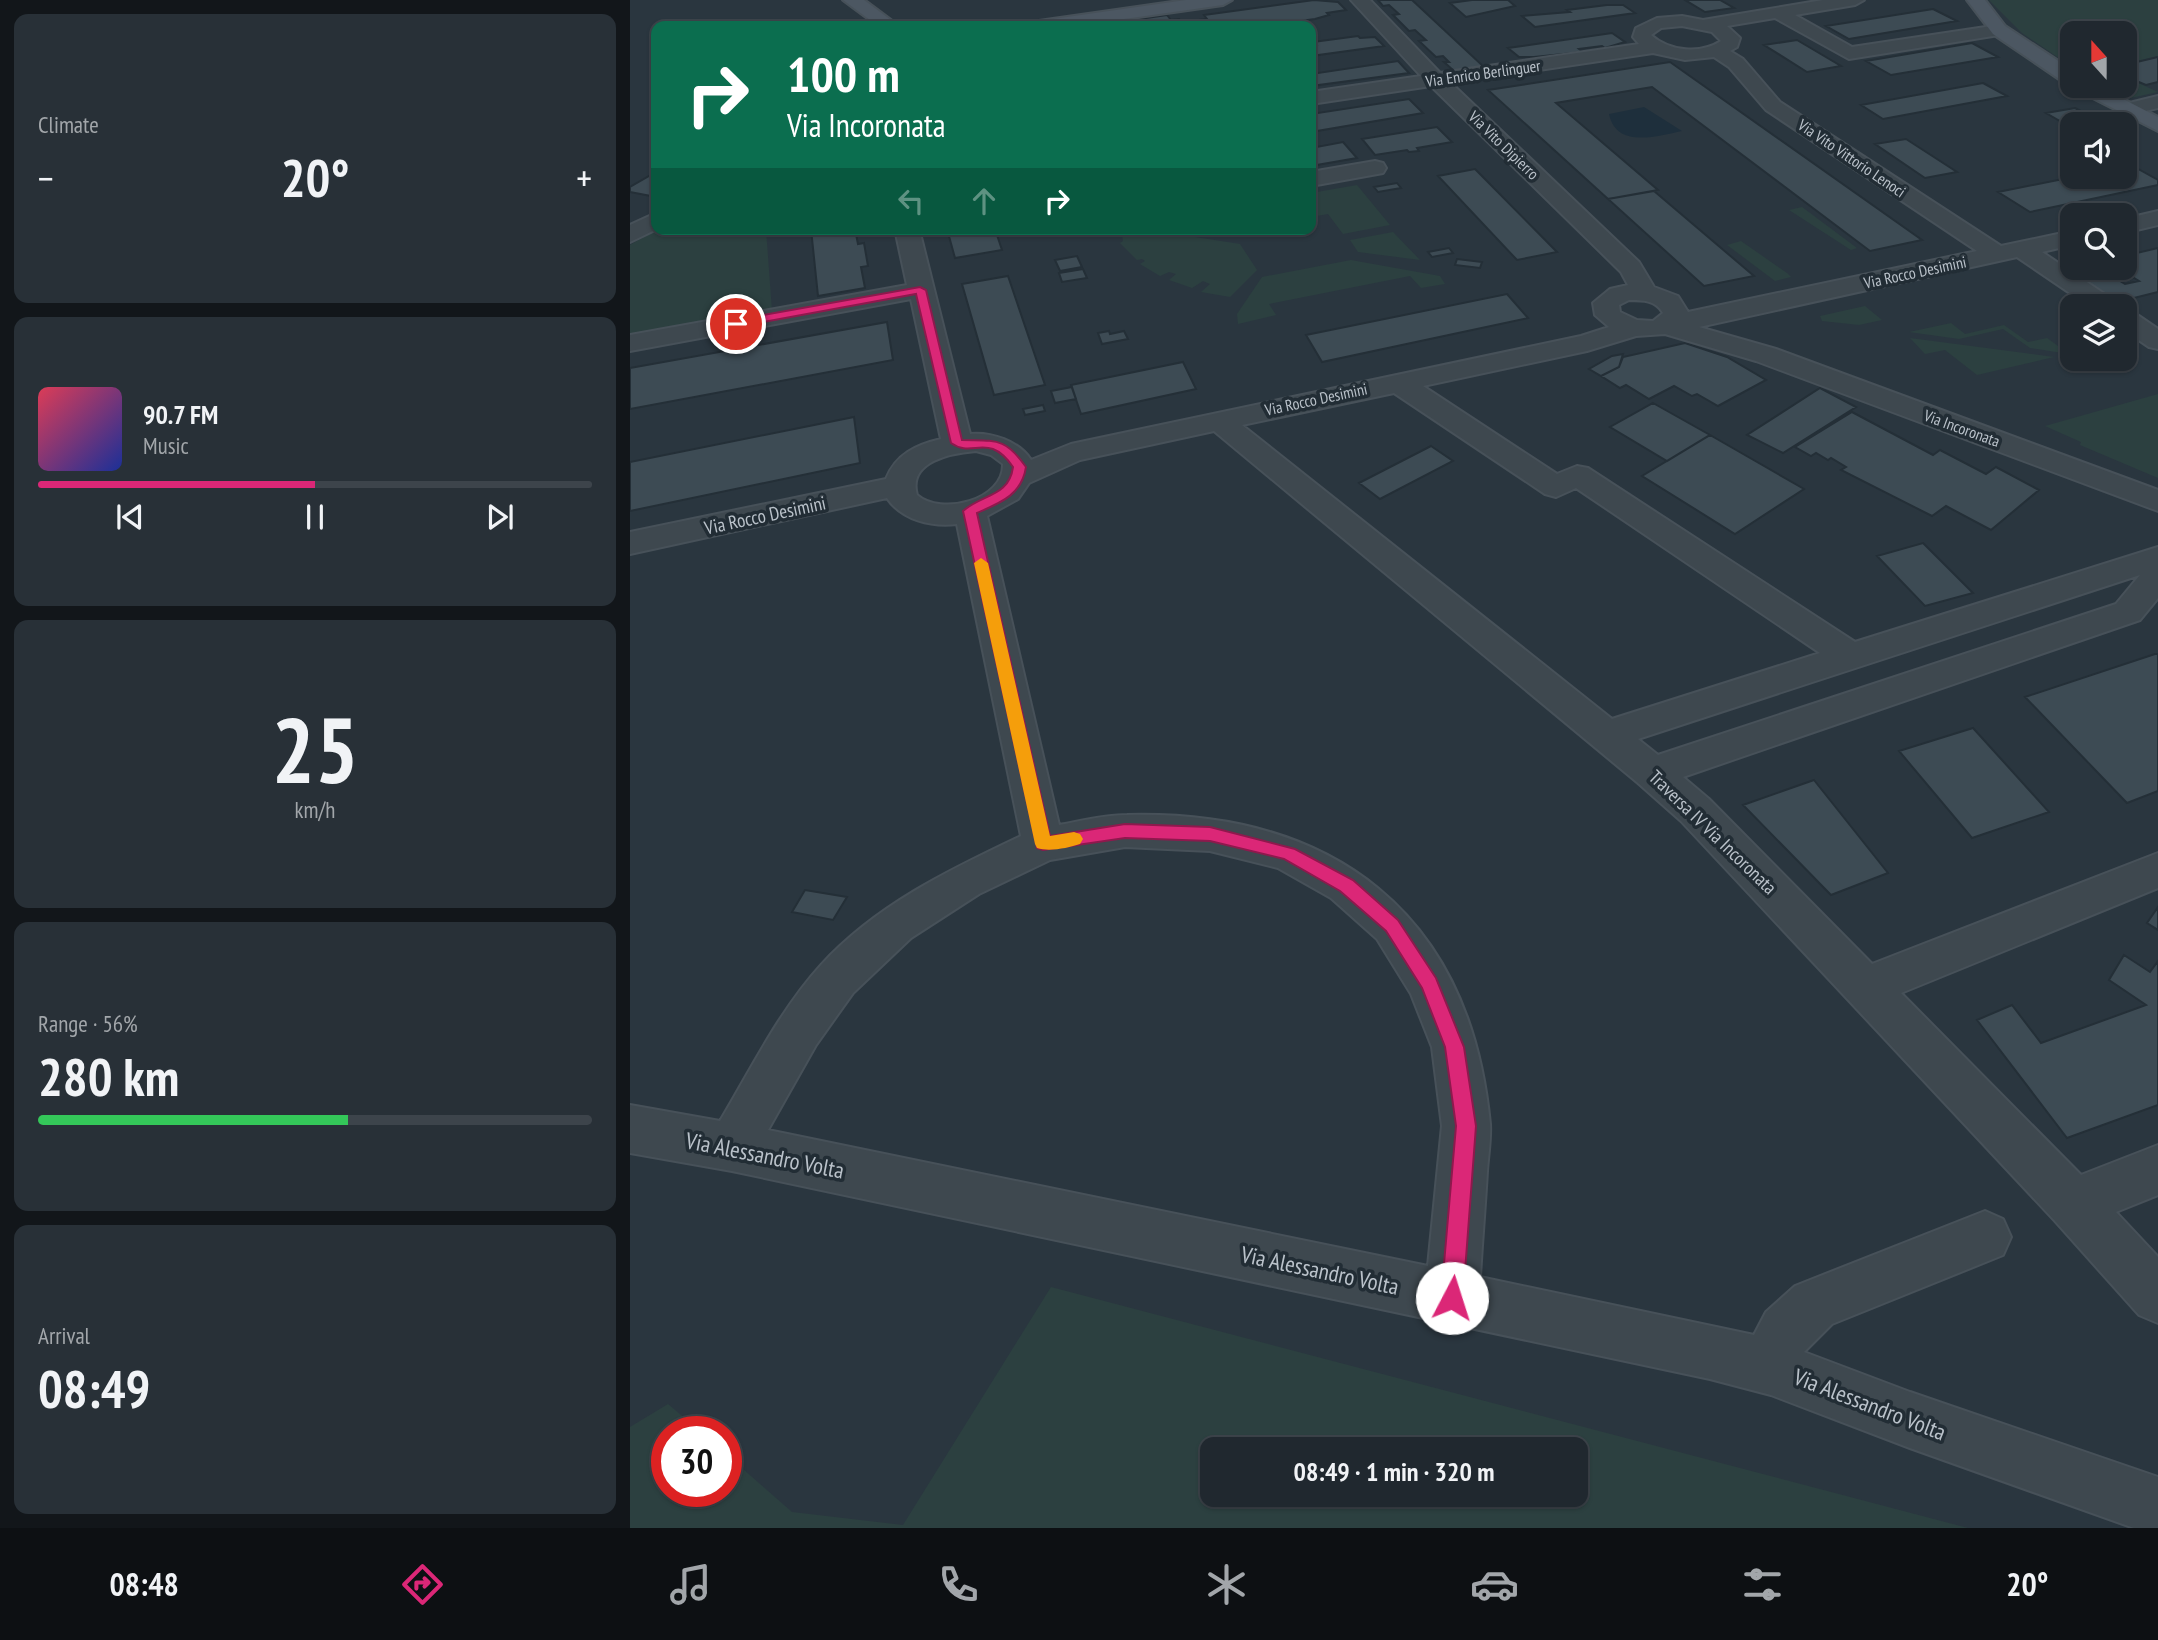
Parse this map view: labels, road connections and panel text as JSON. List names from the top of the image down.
{
  "streets": {
    "street": [
      "Via Enrico Berlinguer",
      "Via Vito Dipierro",
      "Via Vito Vittorio Lenoci",
      "Via Rocco Desimini",
      "Via Incoronata",
      "Traversa IV Via Incoronata",
      "Via Alessandro Volta"
    ]
  },
  "crossings": [
    ["Via Enrico Berlinguer", "Via Vito Dipierro"],
    ["Via Enrico Berlinguer", "Via Vito Vittorio Lenoci"],
    ["Via Vito Dipierro", "Via Rocco Desimini"],
    ["Via Vito Vittorio Lenoci", "Via Rocco Desimini"],
    ["Via Rocco Desimini", "Via Incoronata"],
    ["Via Rocco Desimini", "Traversa IV Via Incoronata"]
  ],
  "north": "top",
  "page": {
    "tile": [
      "Climate",
      ["25", "km/h"],
      ["Range · 56%", "280 km"],
      ["Arrival", "08:49"]
    ],
    "turn": ["100 m", "Via Incoronata"],
    "heat": ["−", "20°", "+"],
    "song": ["90.7 FM", "Music"],
    "limit": "30",
    "trip": "08:49 · 1 min · 320 m",
    "tabs": ["08:48", "20°"]
  }
}
